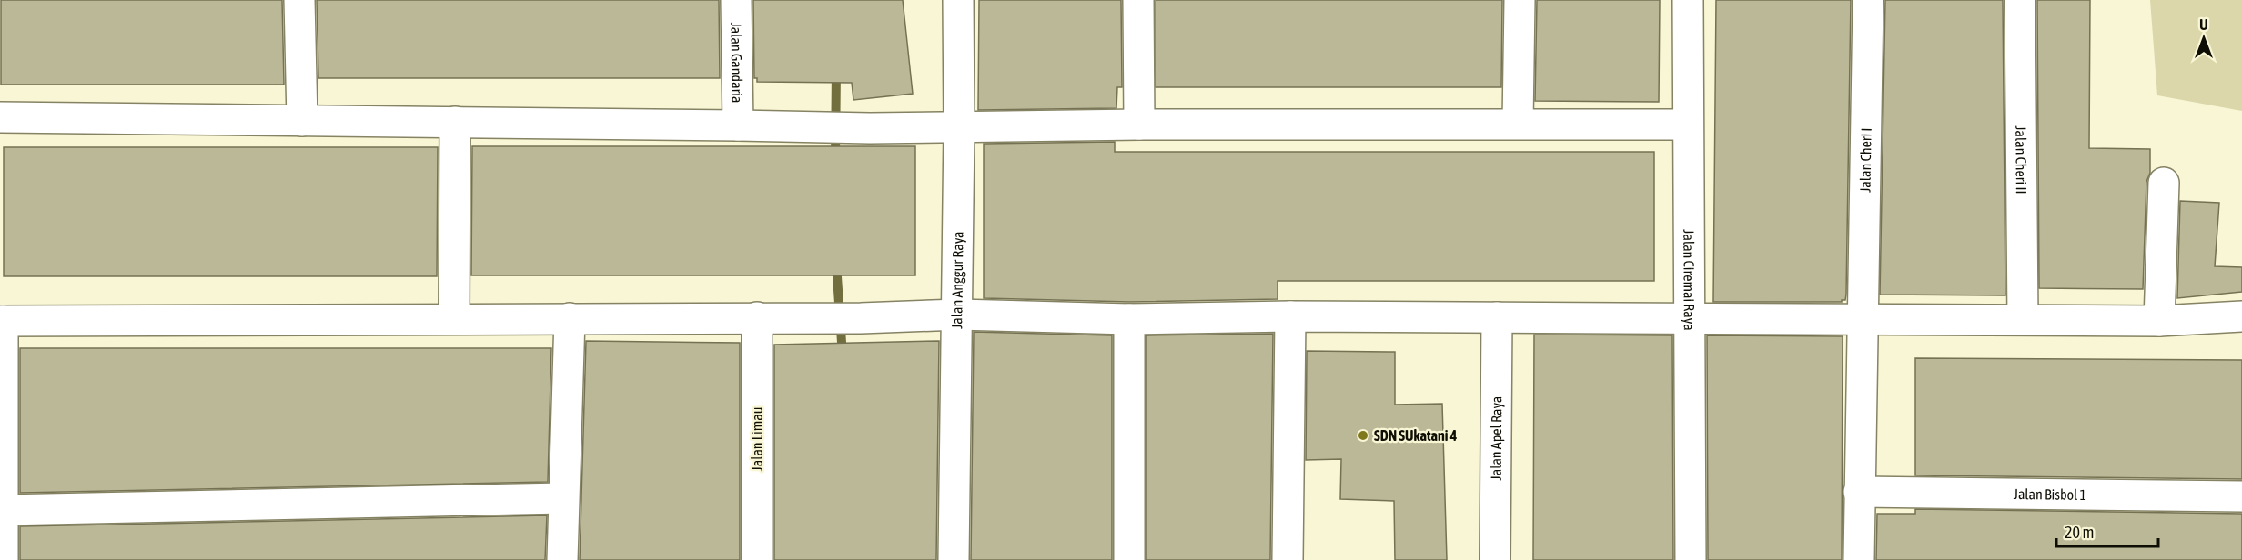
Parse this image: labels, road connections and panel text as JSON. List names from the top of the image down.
{
  "streets": {
    "street": [
      "Jalan Gandaria",
      "Jalan Cheri I",
      "Jalan Cheri II",
      "Jalan Anggur Raya",
      "Jalan Ciremai Raya",
      "Jalan Limau",
      "Jalan Apel Raya",
      "Jalan Bisbol 1"
    ]
  },
  "crossings": [
    ["Jalan Cheri I", "Jalan Bisbol 1"]
  ],
  "places": ["SDN SUkatani 4"],
  "scale_bar": "20 m",
  "north": "top"
}
